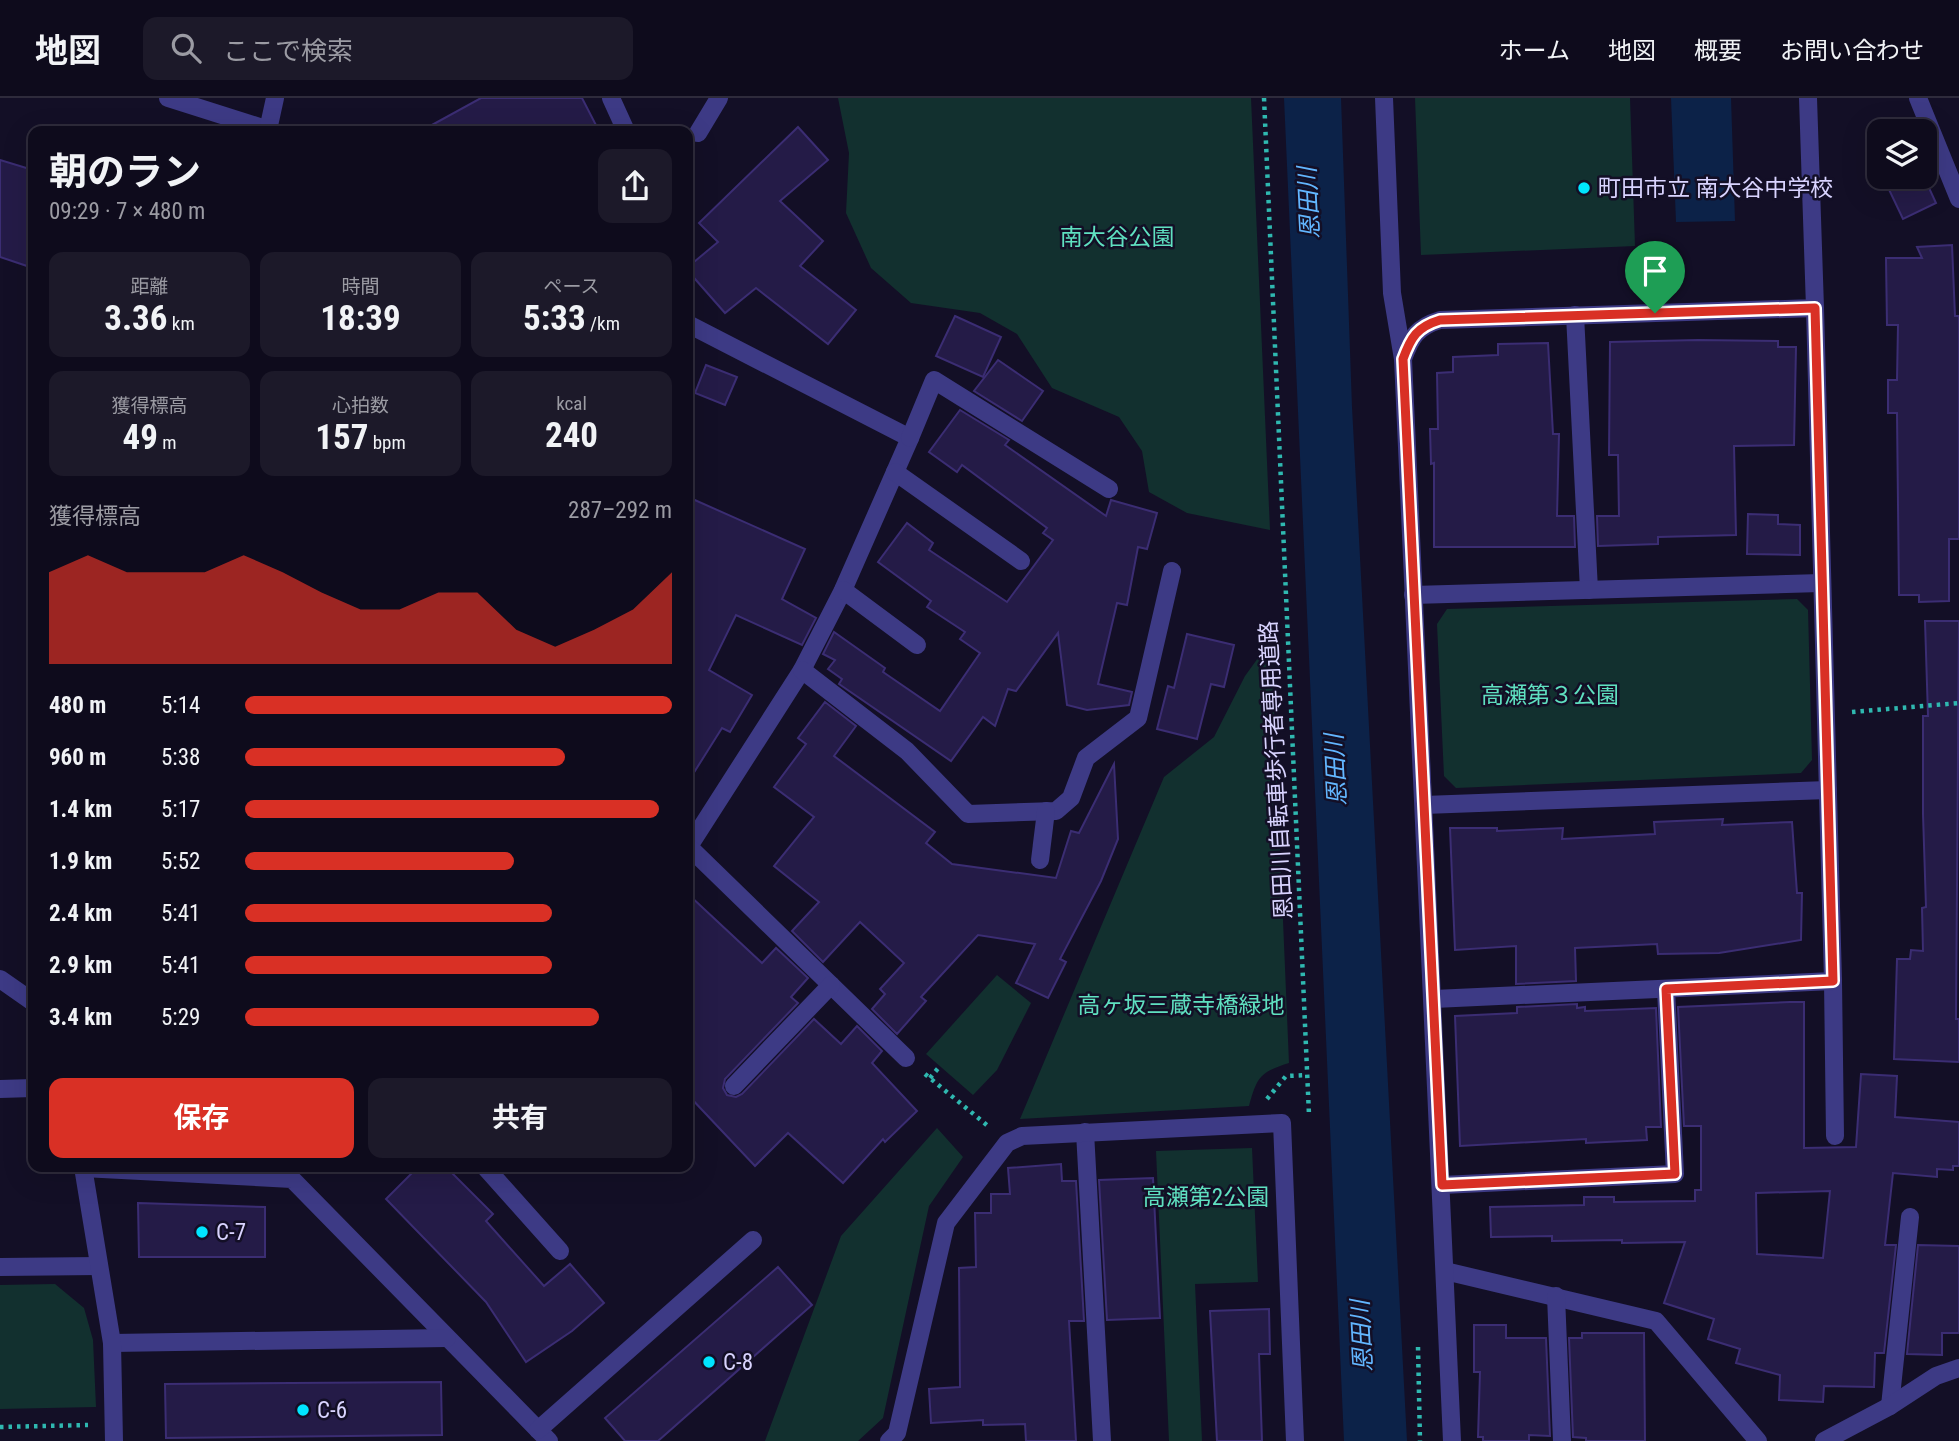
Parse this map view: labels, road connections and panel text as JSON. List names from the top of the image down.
{
  "streets": {
    "path": ["恩田川自転車歩行者専用道路"]
  },
  "water": ["恩田川"],
  "parks": [
    "南大谷公園",
    "高瀬第３公園",
    "高ヶ坂三蔵寺橋緑地",
    "高瀬第2公園"
  ],
  "places": [
    "町田市立 南大谷中学校",
    "C-7",
    "C-8",
    "C-6"
  ],
  "page": {
    "header": "地図",
    "search": "ここで検索",
    "nav": [
      "ホーム",
      "地図",
      "概要",
      "お問い合わせ"
    ],
    "heading": ["朝のラン", "09:29 · 7 × 480 m"],
    "stats": [
      ["距離", "3.36 km"],
      ["時間", "18:39"],
      ["ペース", "5:33 /km"],
      ["獲得標高", "49 m"],
      ["心拍数", "157 bpm"],
      ["kcal", "240"]
    ],
    "chart": ["獲得標高", "287–292 m"],
    "list": [
      {
        "name": "480 m",
        "note": "5:14"
      },
      {
        "name": "960 m",
        "note": "5:38"
      },
      {
        "name": "1.4 km",
        "note": "5:17"
      },
      {
        "name": "1.9 km",
        "note": "5:52"
      },
      {
        "name": "2.4 km",
        "note": "5:41"
      },
      {
        "name": "2.9 km",
        "note": "5:41"
      },
      {
        "name": "3.4 km",
        "note": "5:29"
      }
    ],
    "buttons": ["保存", "共有"]
  }
}
